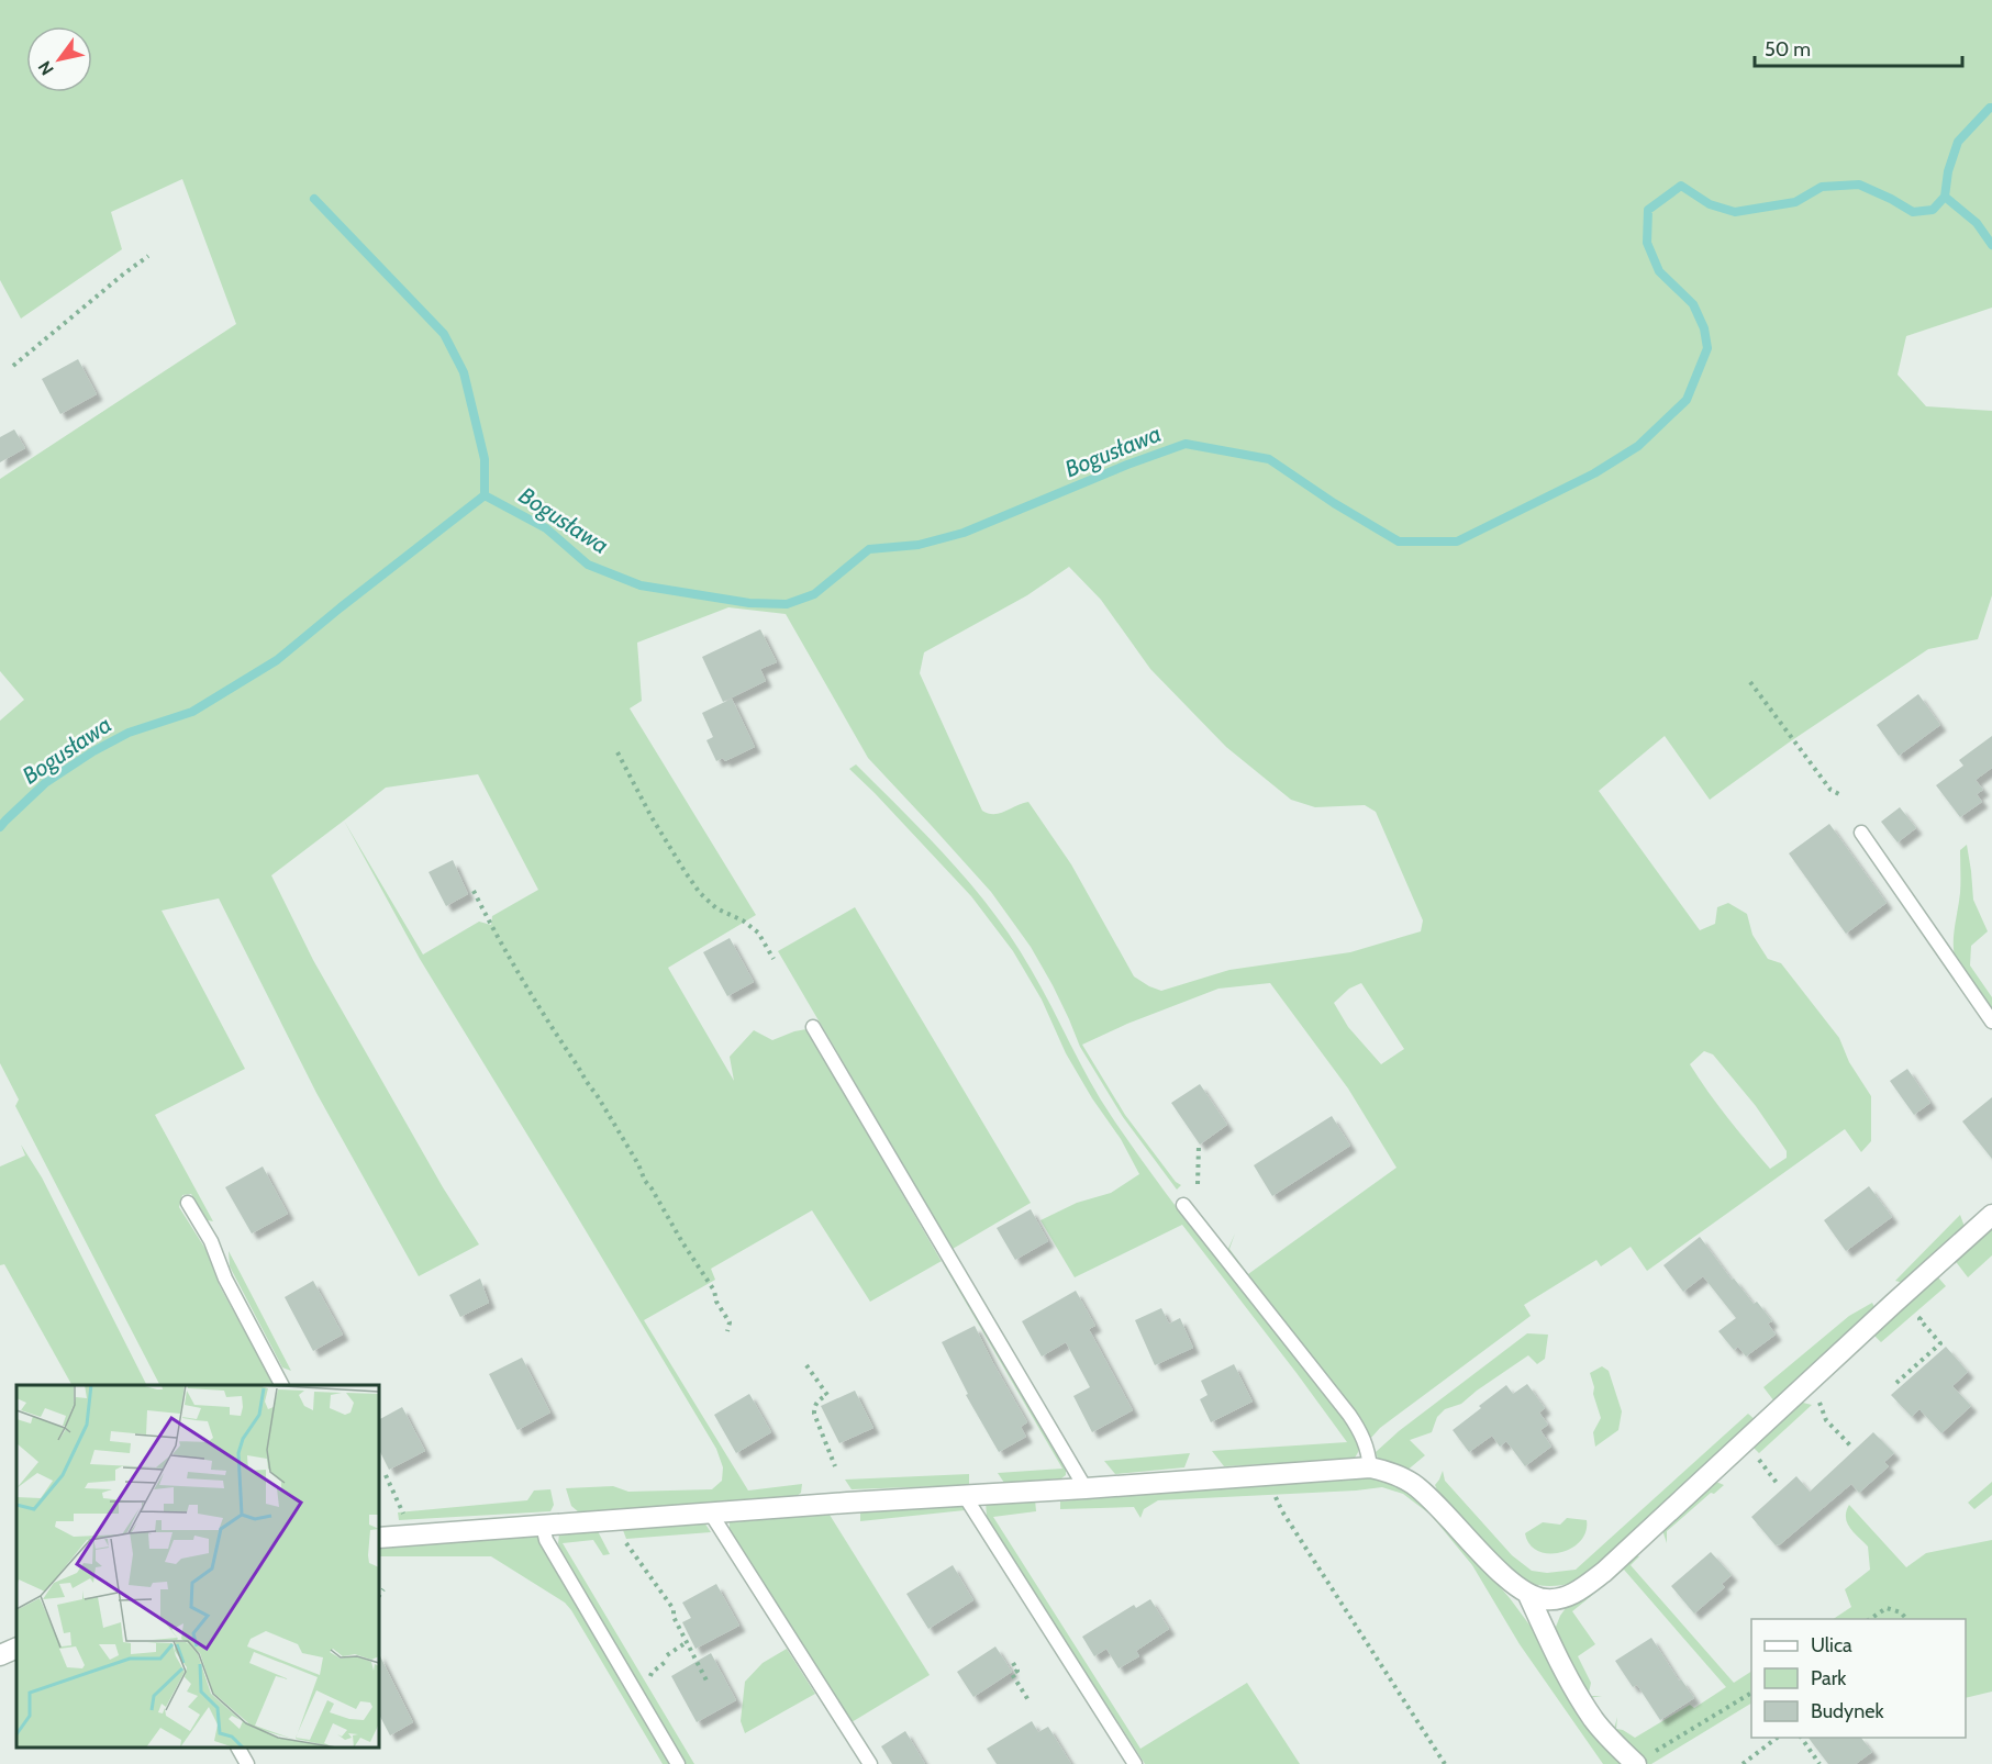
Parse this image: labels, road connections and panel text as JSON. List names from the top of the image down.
{
  "water": ["Bogusława"],
  "legend": ["Ulica", "Park", "Budynek"],
  "scale_bar": "50 m",
  "north": "bottom left"
}
